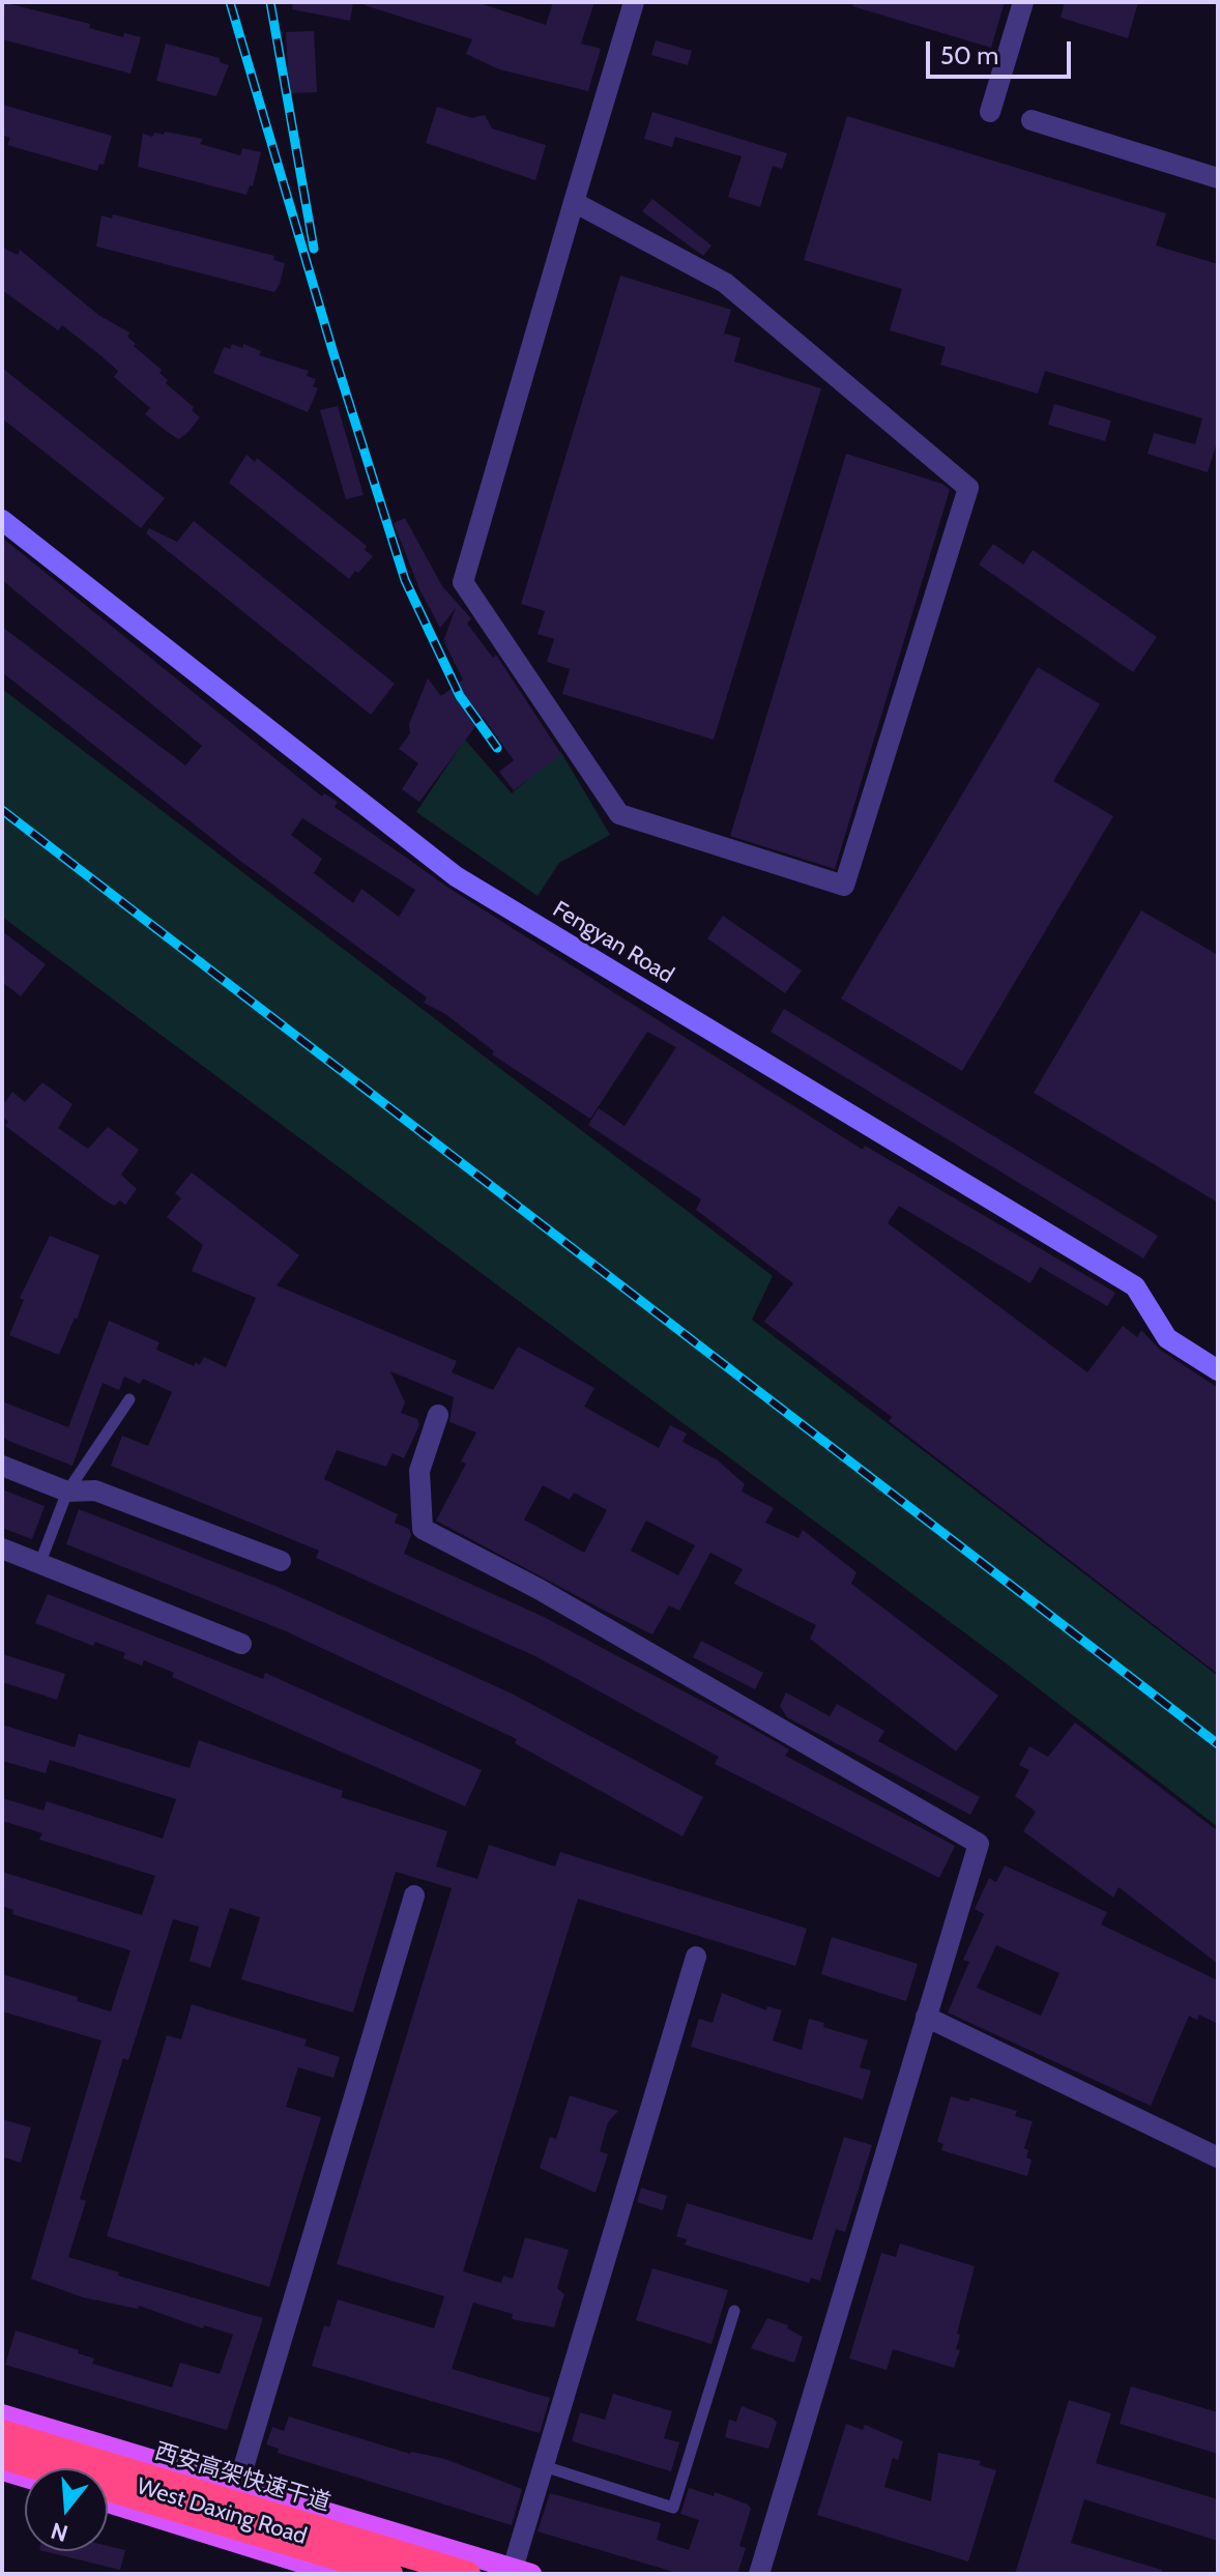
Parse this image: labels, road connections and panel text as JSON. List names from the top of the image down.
{
  "streets": {
    "highway": ["西安高架快速干道"],
    "main road": ["West Daxing Road"],
    "street": ["Fengyan Road"]
  },
  "scale_bar": "50 m",
  "north": "bottom"
}
